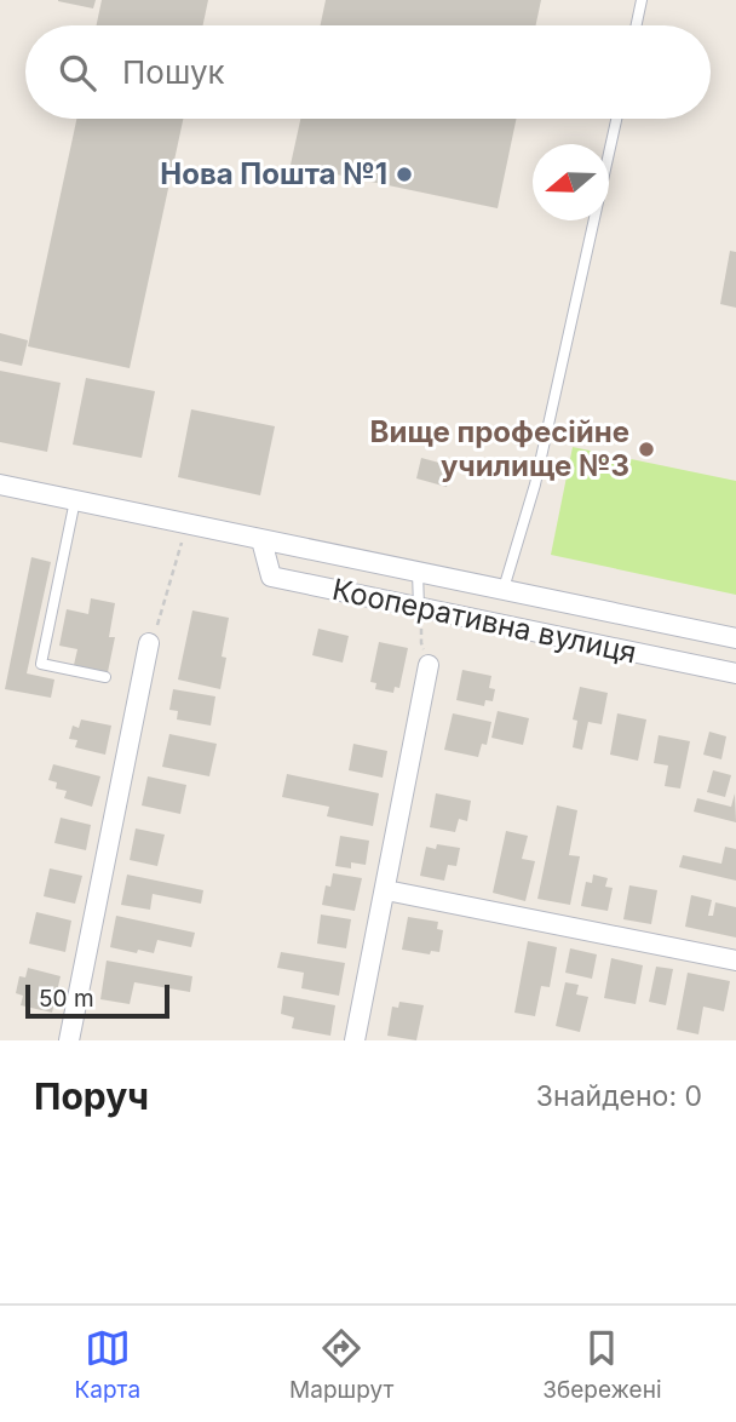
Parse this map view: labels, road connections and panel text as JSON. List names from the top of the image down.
{
  "streets": {
    "street": ["Кооперативна вулиця"]
  },
  "places": ["Нова Пошта №1", "Вище професійне училище №3"],
  "scale_bar": "50 m",
  "north": "left",
  "page": {
    "search": "Пошук",
    "scale": "50 m",
    "heading": ["Поруч", "Знайдено: 0"],
    "nav": ["Карта", "Маршрут", "Збережені"]
  }
}
